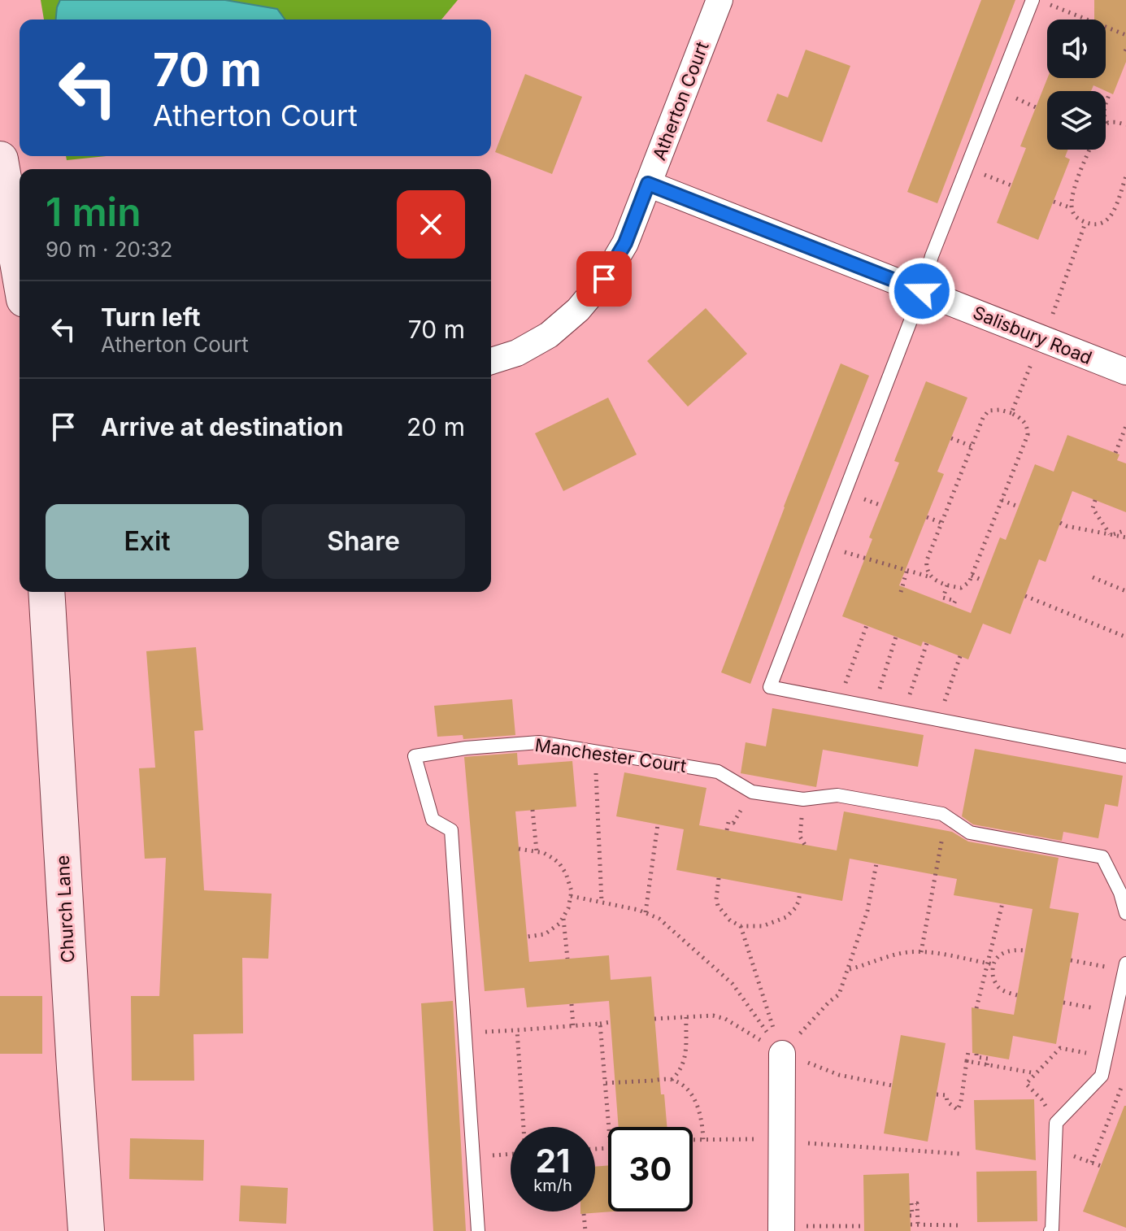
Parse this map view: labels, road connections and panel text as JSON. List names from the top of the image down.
{
  "streets": {
    "street": ["Atherton Court", "Salisbury Road", "Church Lane"],
    "lane": ["Manchester Court"]
  },
  "crossings": [
    ["Atherton Court", "Salisbury Road"]
  ],
  "page": {
    "turn": ["70 m", "Atherton Court"],
    "heading": ["1 min", "90 m · 20:32"],
    "list": [
      {
        "name": "Turn left",
        "note": "Atherton Court",
        "value": "70 m"
      },
      {
        "name": "Arrive at destination",
        "value": "20 m"
      }
    ],
    "buttons": ["Exit", "Share"],
    "speed": "21 km/h",
    "limit": "30"
  }
}
